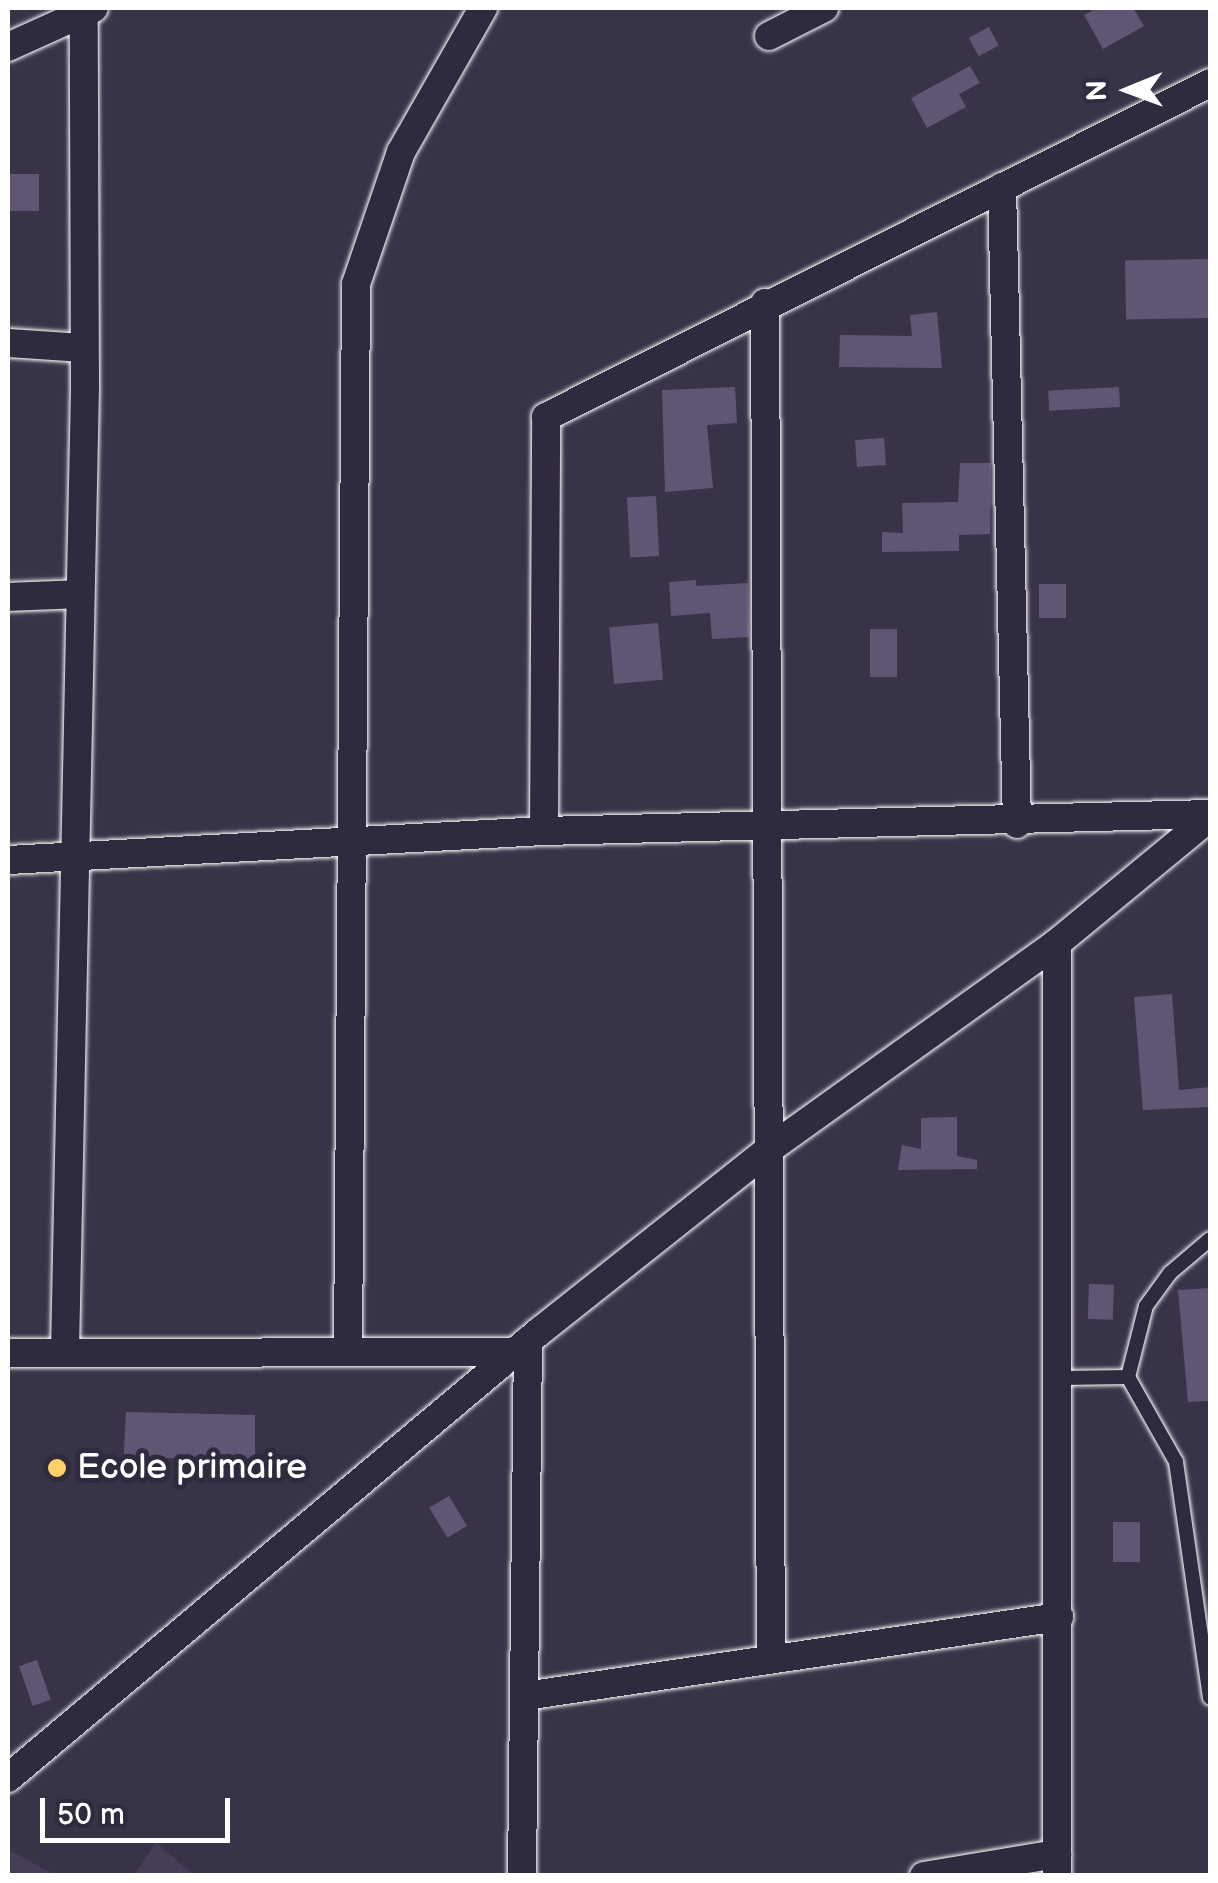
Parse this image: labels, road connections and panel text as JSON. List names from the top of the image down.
{
  "places": ["Ecole primaire"],
  "scale_bar": "50 m",
  "north": "left"
}
